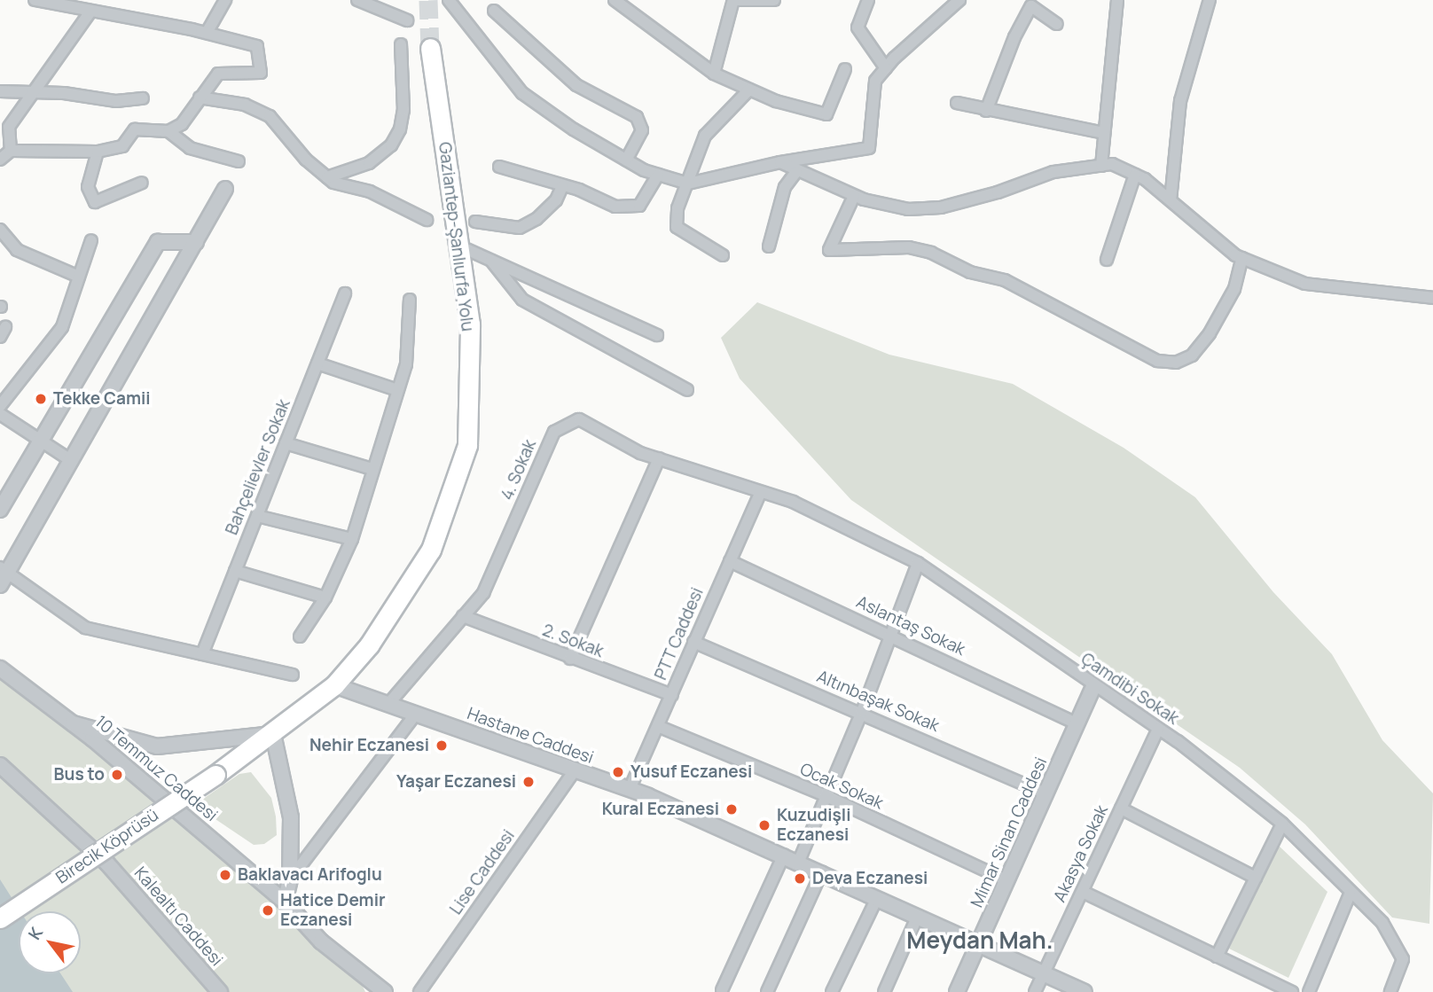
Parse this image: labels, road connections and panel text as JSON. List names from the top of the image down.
{
  "streets": {
    "main road": ["Gaziantep-Şanlıurfa Yolu", "Birecik Köprüsü"],
    "street": [
      "Bahçelievler Sokak",
      "4. Sokak",
      "Aslantaş Sokak",
      "PTT Caddesi",
      "2. Sokak",
      "Çamdibi Sokak",
      "Altınbaşak Sokak",
      "Hastane Caddesi",
      "10 Temmuz Caddesi",
      "Ocak Sokak",
      "Mimar Sinan Caddesi",
      "Akasya Sokak",
      "Lise Caddesi",
      "Kalealtı Caddesi"
    ]
  },
  "crossings": [
    ["Gaziantep-Şanlıurfa Yolu", "Hastane Caddesi"],
    ["Gaziantep-Şanlıurfa Yolu", "Birecik Köprüsü"],
    ["4. Sokak", "PTT Caddesi"],
    ["4. Sokak", "2. Sokak"],
    ["4. Sokak", "Çamdibi Sokak"],
    ["4. Sokak", "Hastane Caddesi"],
    ["Aslantaş Sokak", "PTT Caddesi"],
    ["Aslantaş Sokak", "Mimar Sinan Caddesi"],
    ["PTT Caddesi", "2. Sokak"],
    ["PTT Caddesi", "Çamdibi Sokak"],
    ["PTT Caddesi", "Altınbaşak Sokak"],
    ["PTT Caddesi", "Hastane Caddesi"],
    ["PTT Caddesi", "Ocak Sokak"],
    ["Çamdibi Sokak", "Mimar Sinan Caddesi"],
    ["Çamdibi Sokak", "Akasya Sokak"],
    ["Altınbaşak Sokak", "Mimar Sinan Caddesi"],
    ["Hastane Caddesi", "Mimar Sinan Caddesi"],
    ["Hastane Caddesi", "Akasya Sokak"],
    ["Hastane Caddesi", "Lise Caddesi"],
    ["Ocak Sokak", "Mimar Sinan Caddesi"]
  ],
  "districts": ["Meydan Mah."],
  "places": [
    "Tekke Camii",
    "Nehir Eczanesi",
    "Yusuf Eczanesi",
    "Bus to",
    "Yaşar Eczanesi",
    "Kural Eczanesi",
    "Kuzudişli Eczanesi",
    "Baklavacı Arifoglu",
    "Deva Eczanesi",
    "Hatice Demir Eczanesi"
  ],
  "north": "top left"
}
